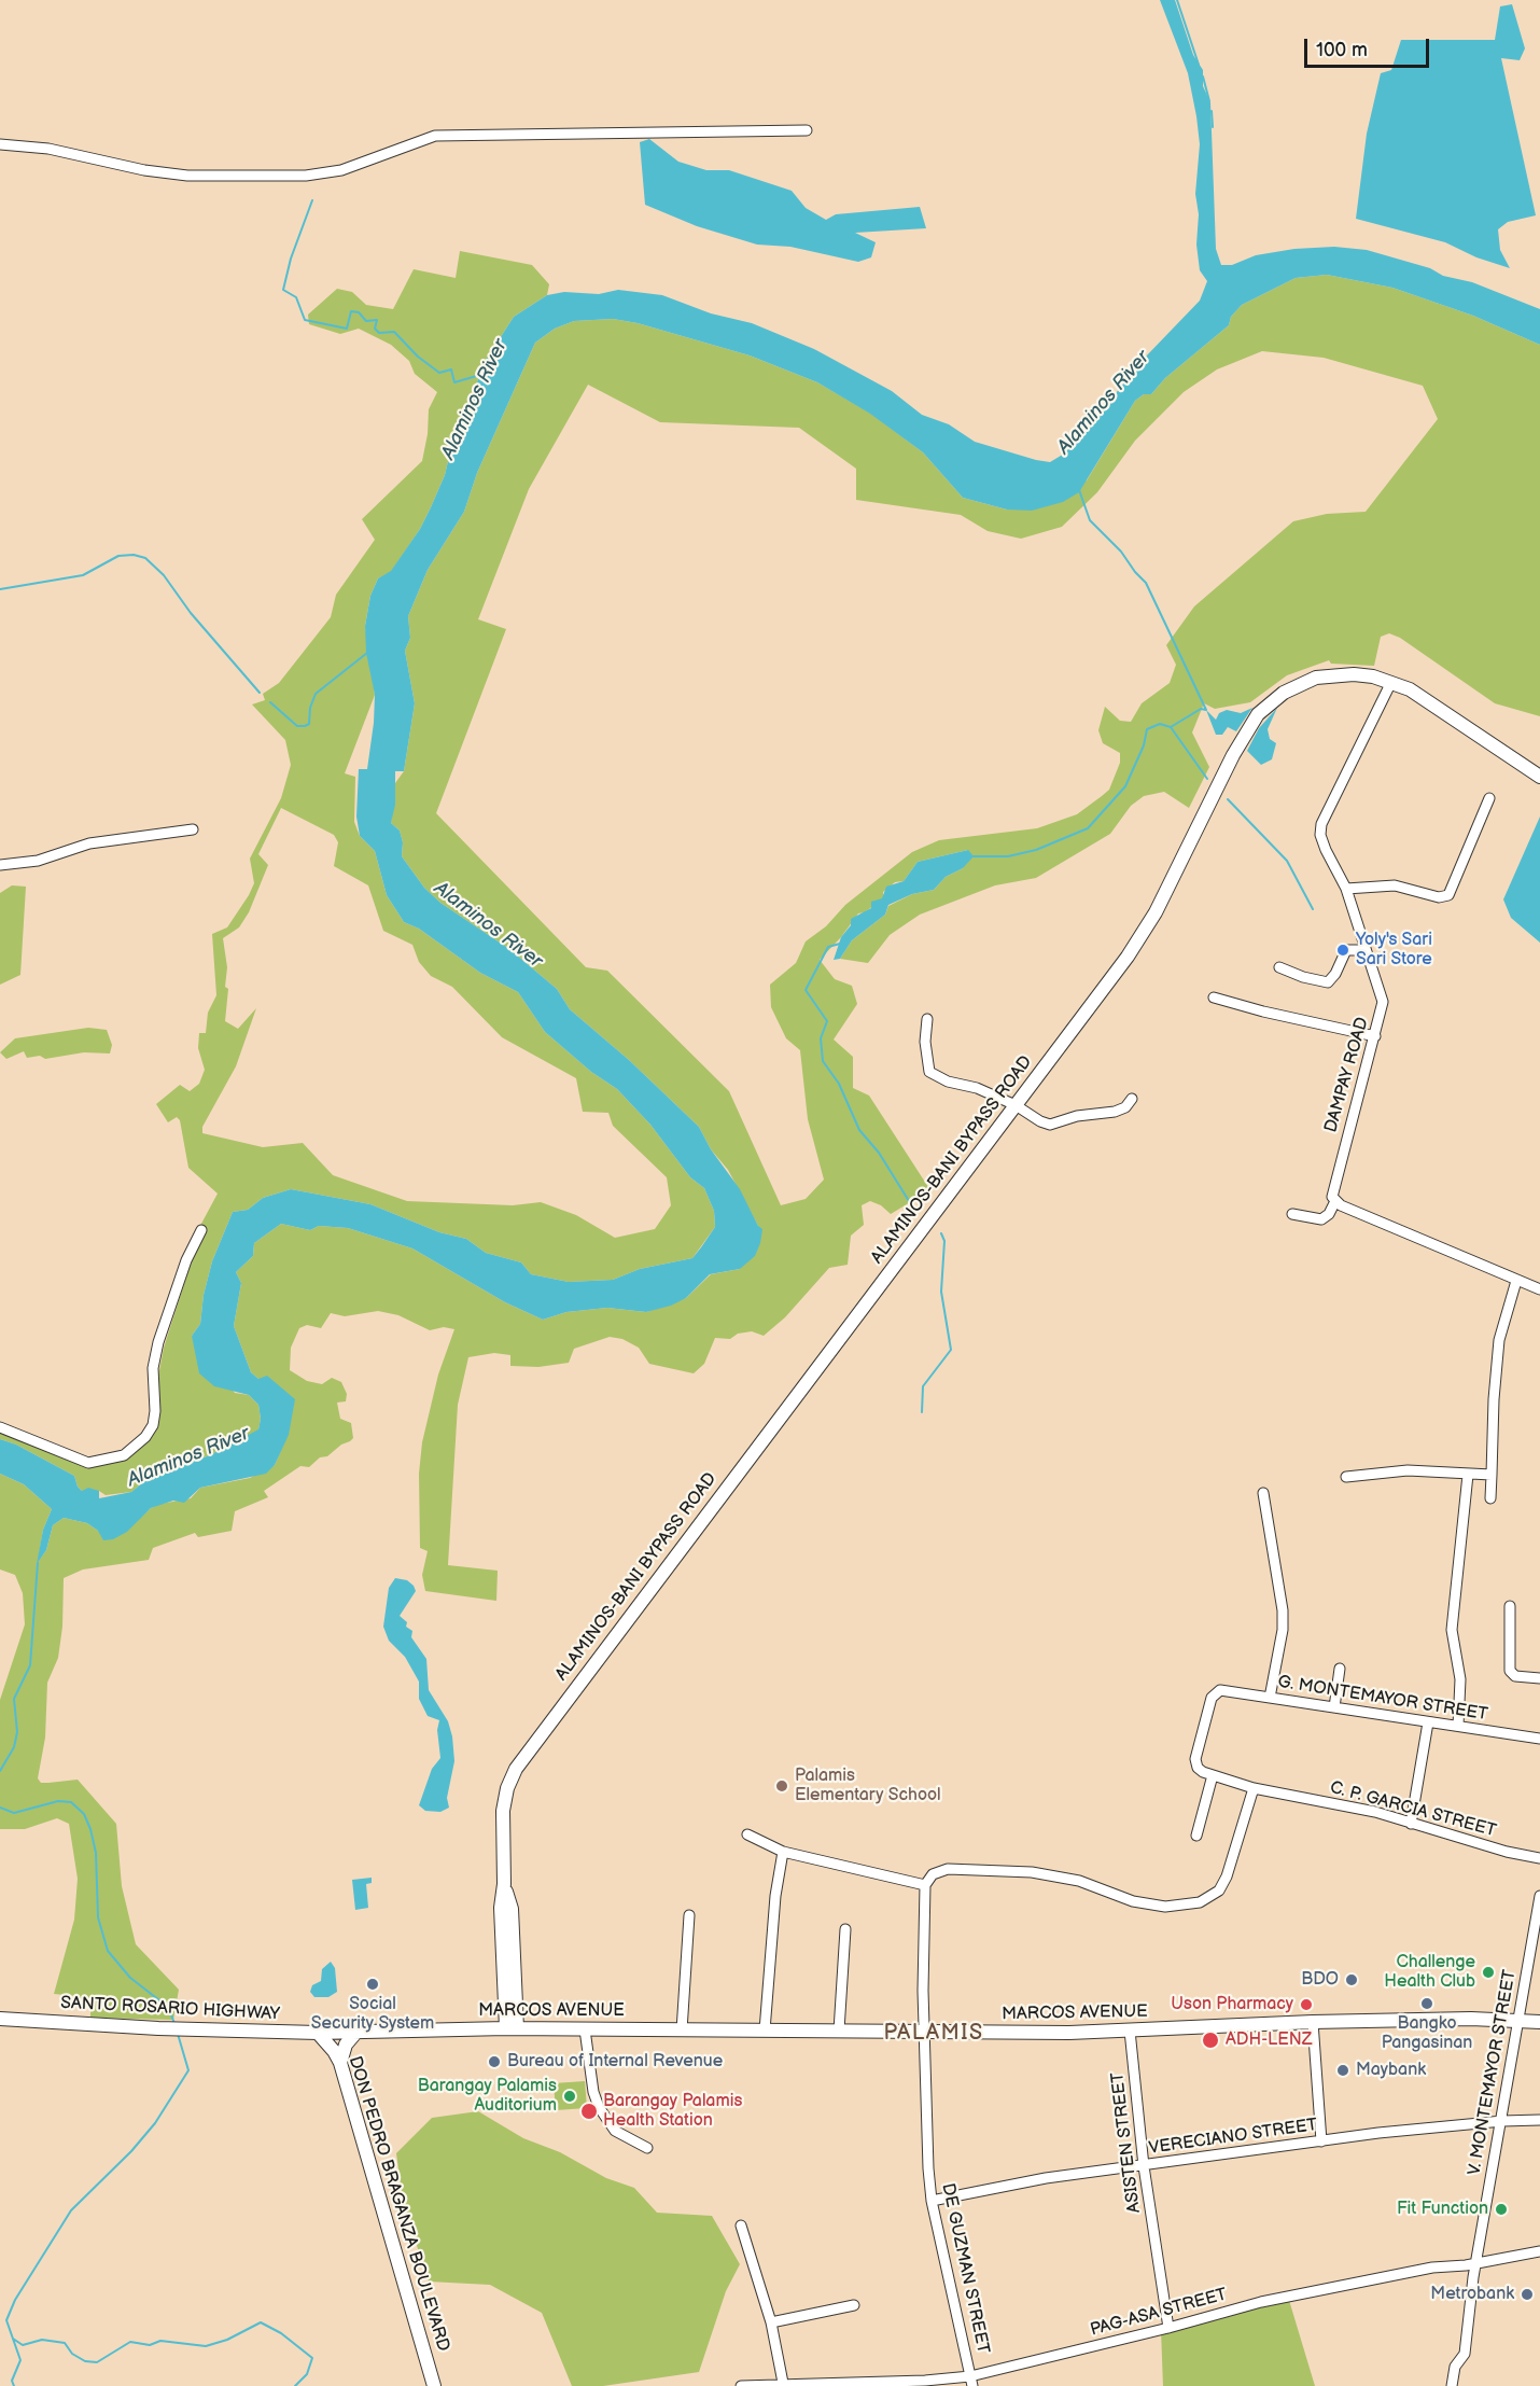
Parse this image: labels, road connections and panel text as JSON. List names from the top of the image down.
{
  "streets": {
    "main road": [
      "ALAMINOS-BANI BYPASS ROAD",
      "SANTO ROSARIO HIGHWAY",
      "MARCOS AVENUE",
      "DON PEDRO BRAGANZA BOULEVARD"
    ],
    "street": [
      "DAMPAY ROAD",
      "G. MONTEMAYOR STREET",
      "C. P. GARCIA STREET",
      "V. MONTEMAYOR STREET",
      "VERECIANO STREET",
      "ASISTEN STREET",
      "DE GUZMAN STREET",
      "PAG-ASA STREET"
    ]
  },
  "crossings": [
    ["DAMPAY ROAD", "ALAMINOS-BANI BYPASS ROAD"],
    ["ALAMINOS-BANI BYPASS ROAD", "MARCOS AVENUE"],
    ["G. MONTEMAYOR STREET", "C. P. GARCIA STREET"],
    ["SANTO ROSARIO HIGHWAY", "MARCOS AVENUE"],
    ["SANTO ROSARIO HIGHWAY", "DON PEDRO BRAGANZA BOULEVARD"],
    ["MARCOS AVENUE", "V. MONTEMAYOR STREET"],
    ["MARCOS AVENUE", "ASISTEN STREET"],
    ["MARCOS AVENUE", "DON PEDRO BRAGANZA BOULEVARD"],
    ["MARCOS AVENUE", "DE GUZMAN STREET"],
    ["V. MONTEMAYOR STREET", "VERECIANO STREET"],
    ["V. MONTEMAYOR STREET", "PAG-ASA STREET"],
    ["VERECIANO STREET", "ASISTEN STREET"],
    ["VERECIANO STREET", "DE GUZMAN STREET"],
    ["ASISTEN STREET", "PAG-ASA STREET"],
    ["DE GUZMAN STREET", "PAG-ASA STREET"]
  ],
  "districts": ["PALAMIS"],
  "water": ["Alaminos River"],
  "places": [
    "Yoly's Sari Sari Store",
    "Palamis Elementary School",
    "Challenge Health Club",
    "BDO",
    "Social Security System",
    "Bangko Pangasinan",
    "Uson Pharmacy",
    "ADH-LENZ",
    "Bureau of Internal Revenue",
    "Maybank",
    "Barangay Palamis Auditorium",
    "Barangay Palamis Health Station",
    "Fit Function",
    "Metrobank"
  ],
  "scale_bar": "100 m"
}
